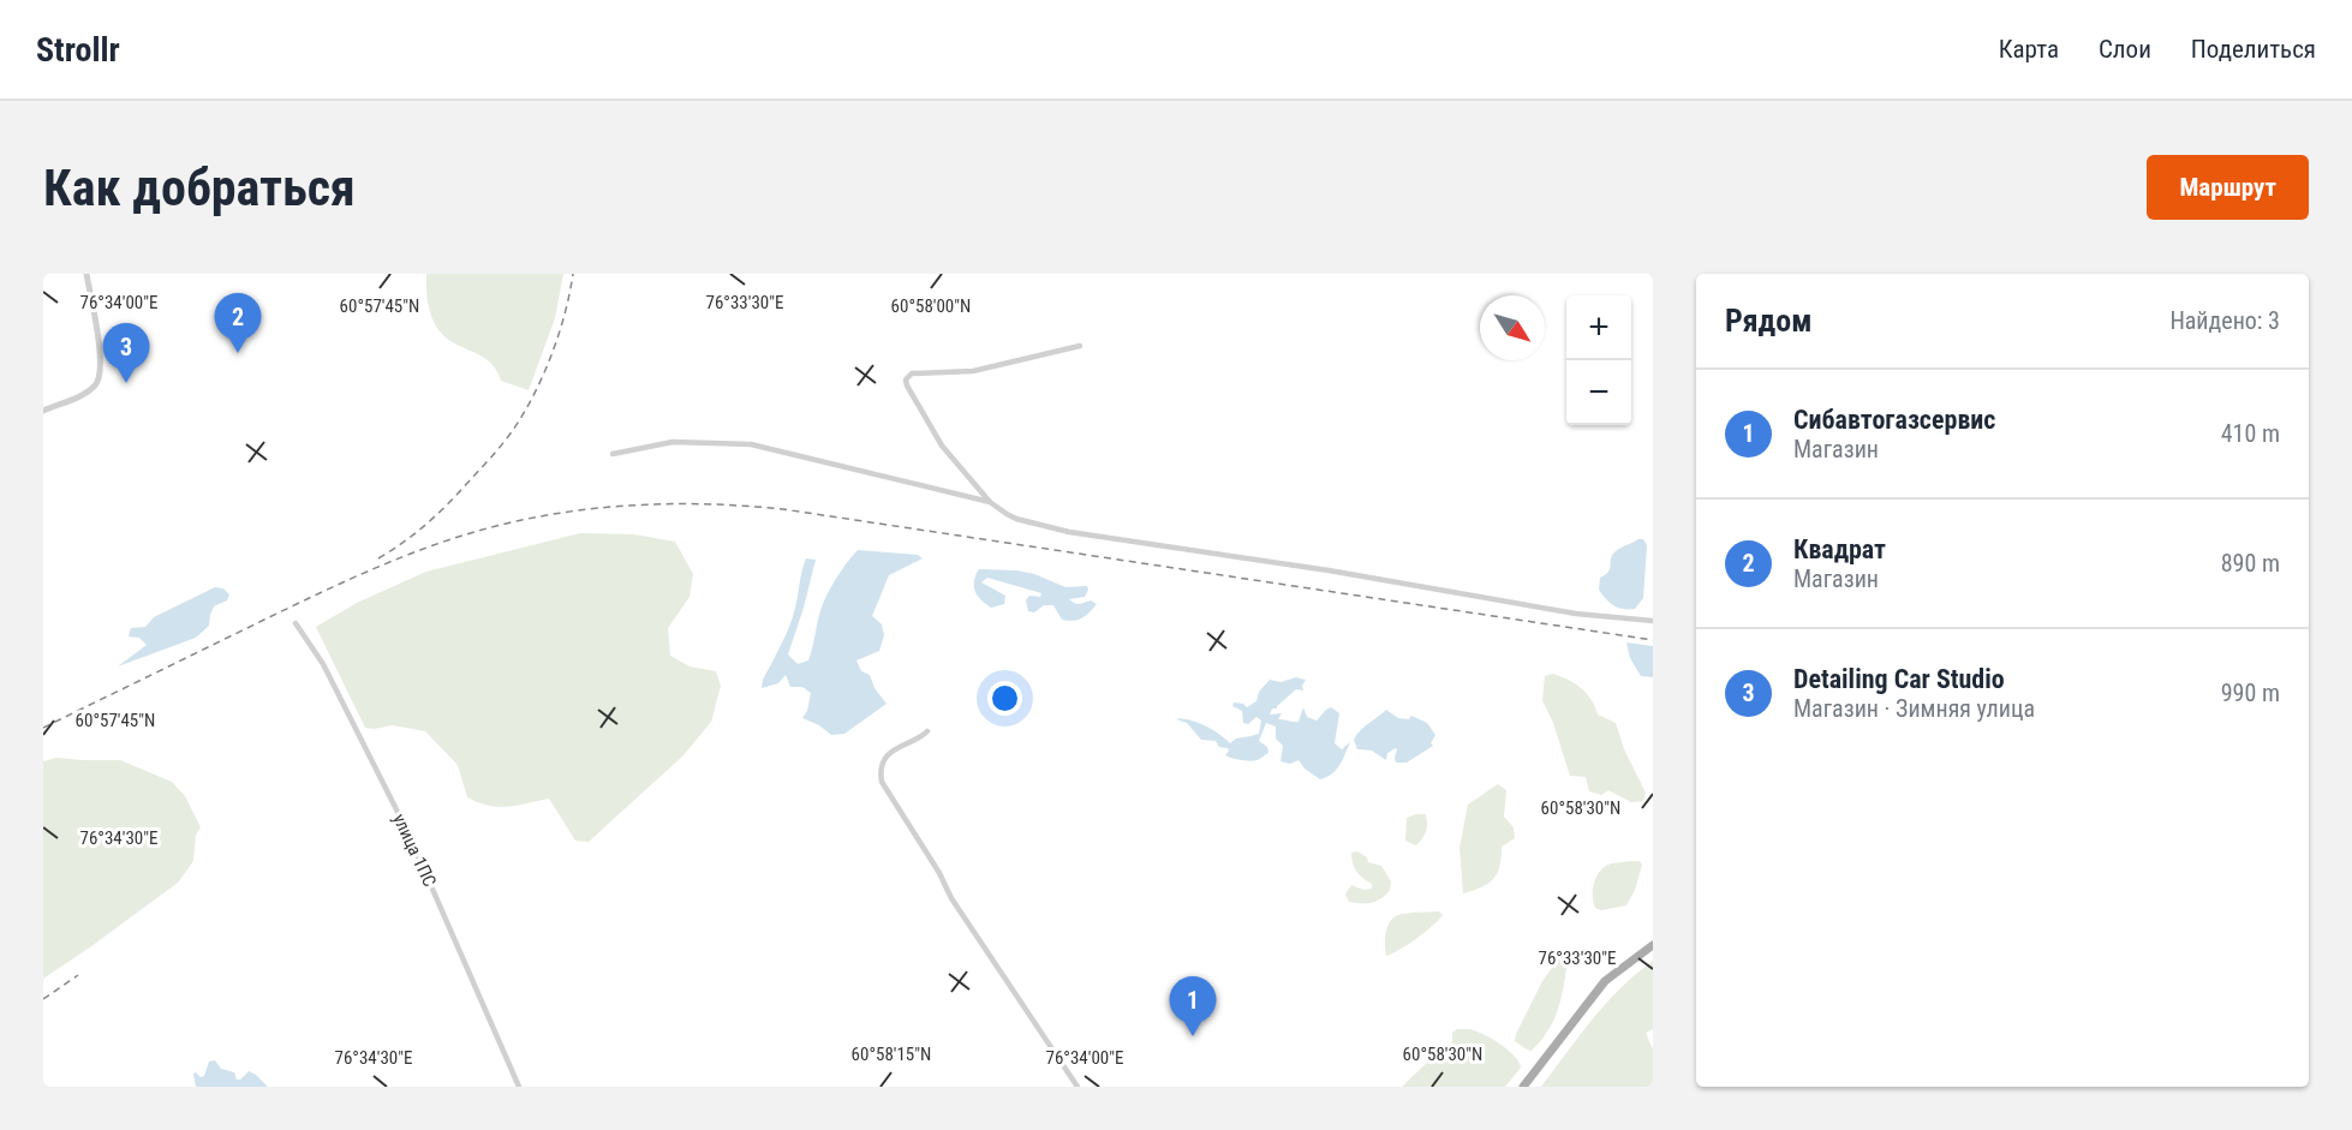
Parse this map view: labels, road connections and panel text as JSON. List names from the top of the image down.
{
  "streets": {
    "street": ["улица 1ПС"]
  },
  "north": "bottom right",
  "page": {
    "header": "Strollr",
    "nav": ["Карта", "Слои", "Поделиться"],
    "buttons": "Маршрут",
    "title": "Как добраться",
    "heading": ["Рядом", "Найдено: 3"],
    "pins": ["2", "3", "1"],
    "map_buttons": ["+", "−"],
    "list": [
      {
        "mark": "1",
        "name": "Сибавтогазсервис",
        "note": "Магазин",
        "value": "410 m"
      },
      {
        "mark": "2",
        "name": "Квадрат",
        "note": "Магазин",
        "value": "890 m"
      },
      {
        "mark": "3",
        "name": "Detailing Car Studio",
        "note": "Магазин · Зимняя улица",
        "value": "990 m"
      }
    ]
  },
  "coordinates": [
    "76°33'30\"E",
    "76°34'00\"E",
    "60°57'45\"N",
    "60°58'00\"N",
    "60°58'30\"N",
    "76°34'30\"E",
    "60°58'15\"N"
  ]
}
